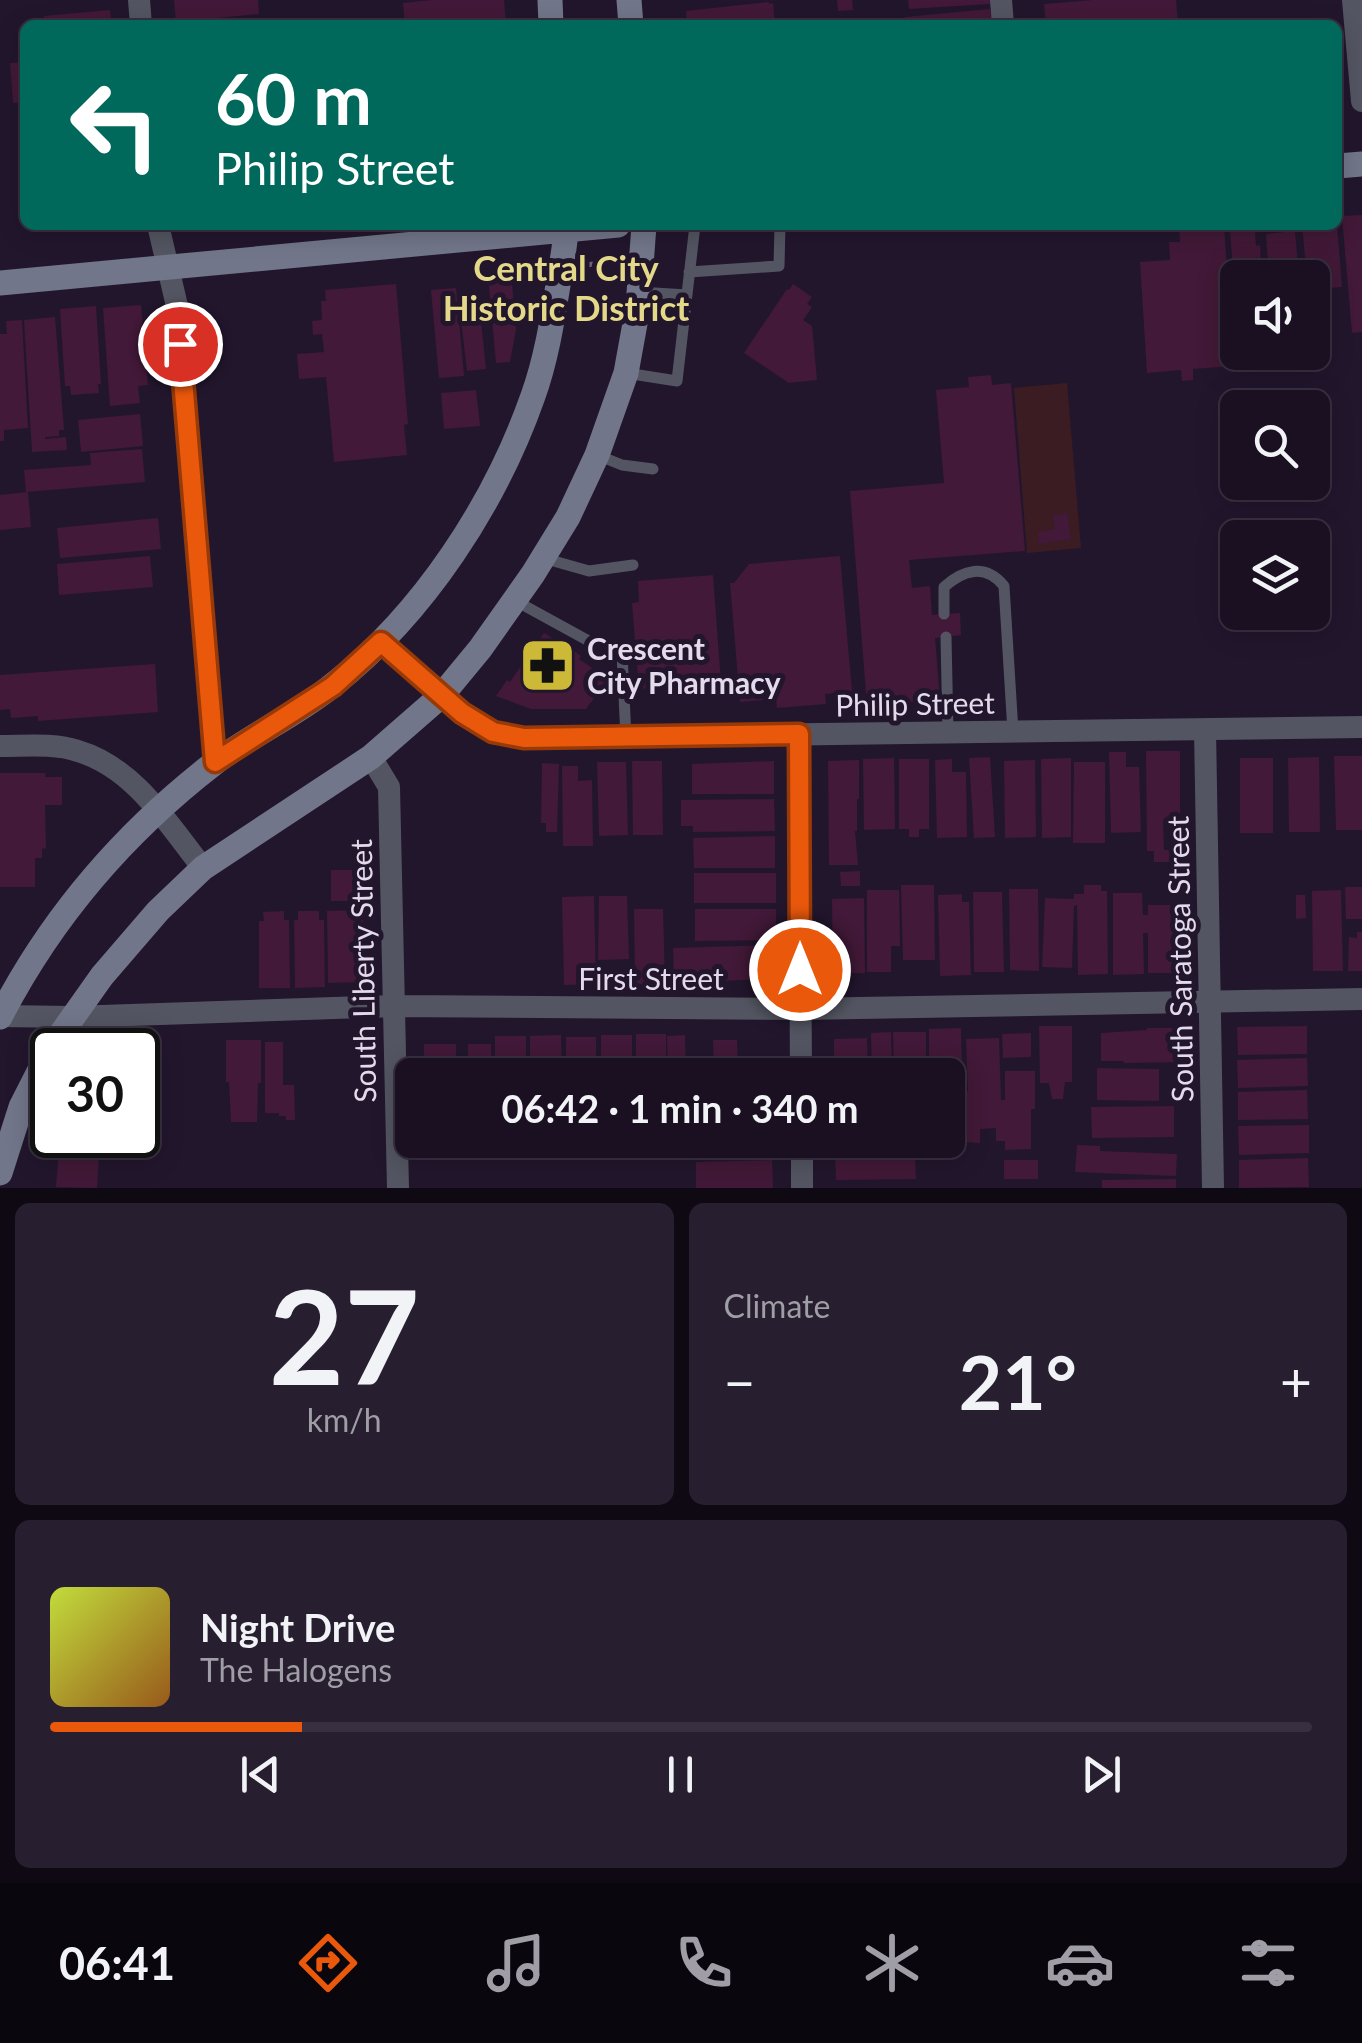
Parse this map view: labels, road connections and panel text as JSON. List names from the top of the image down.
{
  "streets": {
    "street": [
      "Philip Street",
      "South Saratoga Street",
      "South Liberty Street",
      "First Street"
    ]
  },
  "crossings": [
    ["Philip Street", "South Saratoga Street"],
    ["South Saratoga Street", "First Street"],
    ["South Liberty Street", "First Street"]
  ],
  "districts": ["Central City Historic District"],
  "places": {
    "pharmacy": ["Crescent City Pharmacy"]
  },
  "page": {
    "turn": ["60 m", "Philip Street"],
    "limit": "30",
    "trip": "06:42 · 1 min · 340 m",
    "tile": [
      ["27", "km/h"],
      "Climate"
    ],
    "heat": ["−", "21°", "+"],
    "song": ["Night Drive", "The Halogens"],
    "tabs": "06:41"
  }
}
